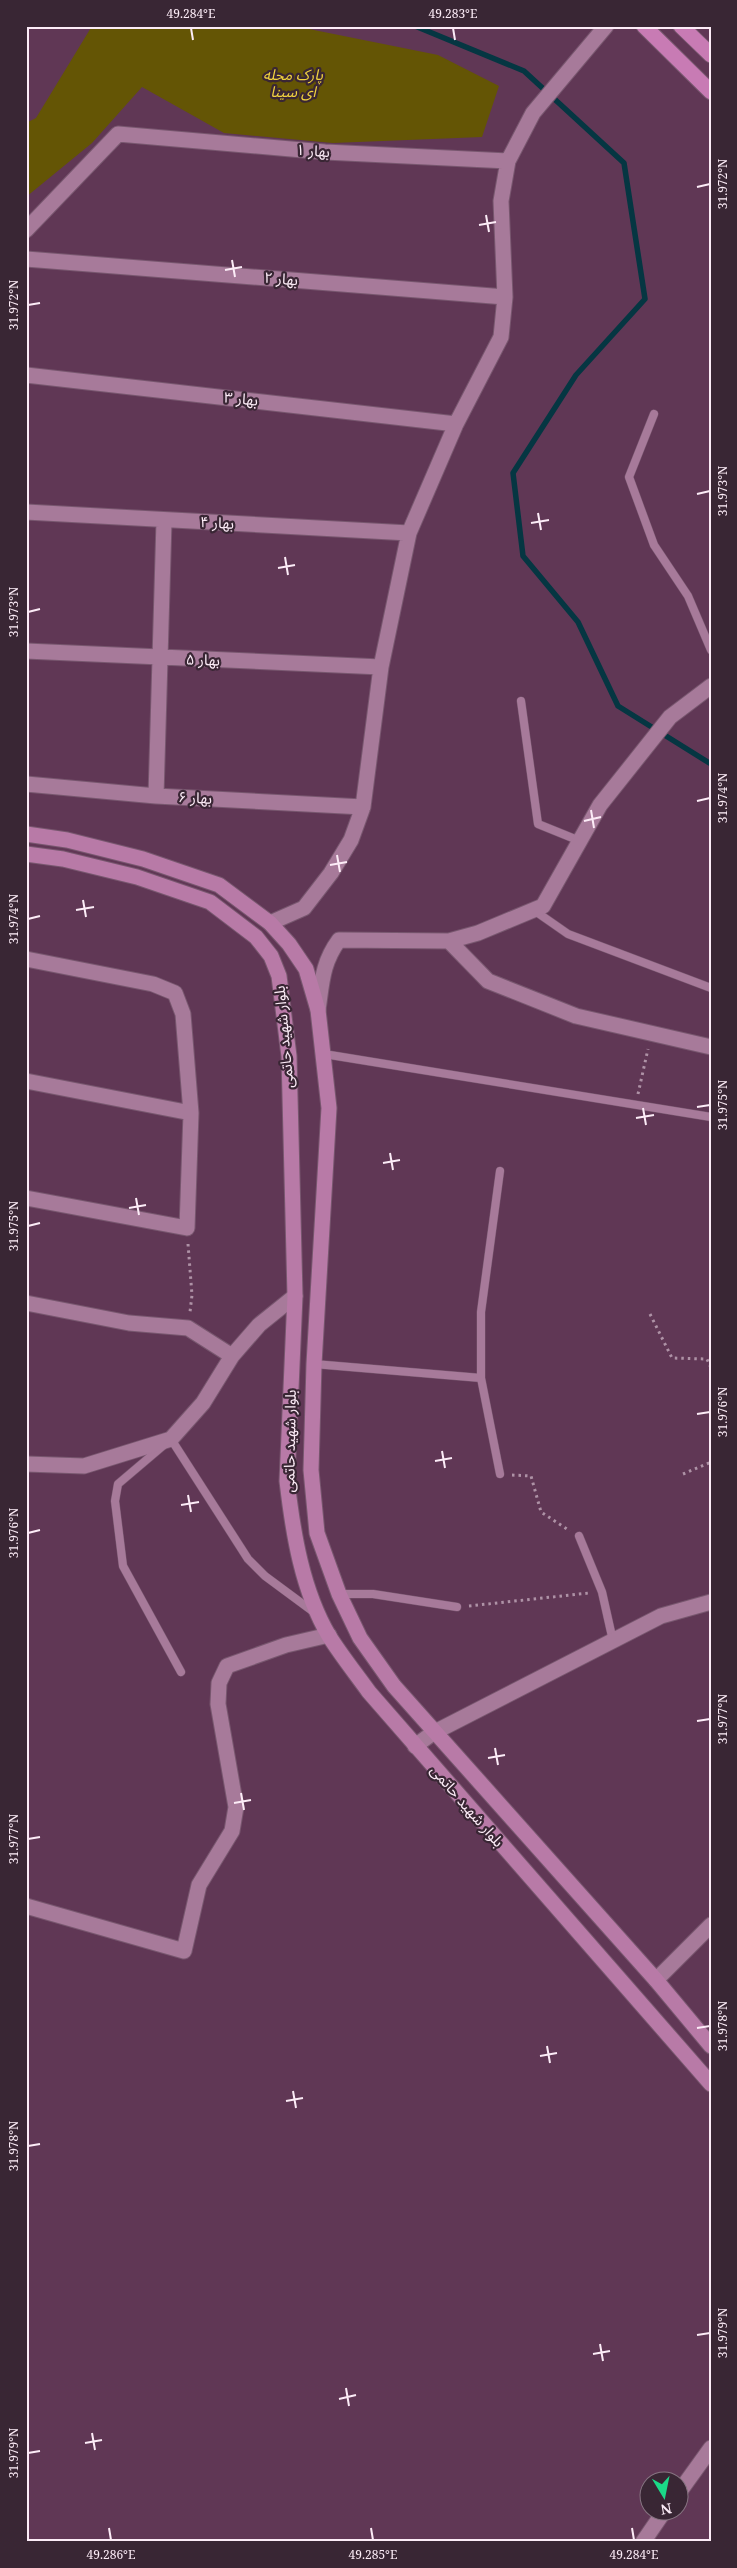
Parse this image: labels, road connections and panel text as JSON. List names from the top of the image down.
{
  "streets": {
    "main road": ["بلوار شهید حاتمی"],
    "street": [
      "بهار ۱",
      "بهار ۲",
      "بهار ۳",
      "بهار ۴",
      "بهار ۵",
      "بهار ۶"
    ]
  },
  "parks": ["پارک محله ای سینا"],
  "north": "bottom",
  "coordinates": [
    "49.284°E",
    "49.283°E",
    "31.972°N",
    "31.973°N",
    "31.974°N",
    "31.975°N",
    "31.976°N",
    "31.977°N",
    "31.978°N",
    "31.979°N",
    "49.286°E",
    "49.285°E"
  ]
}
